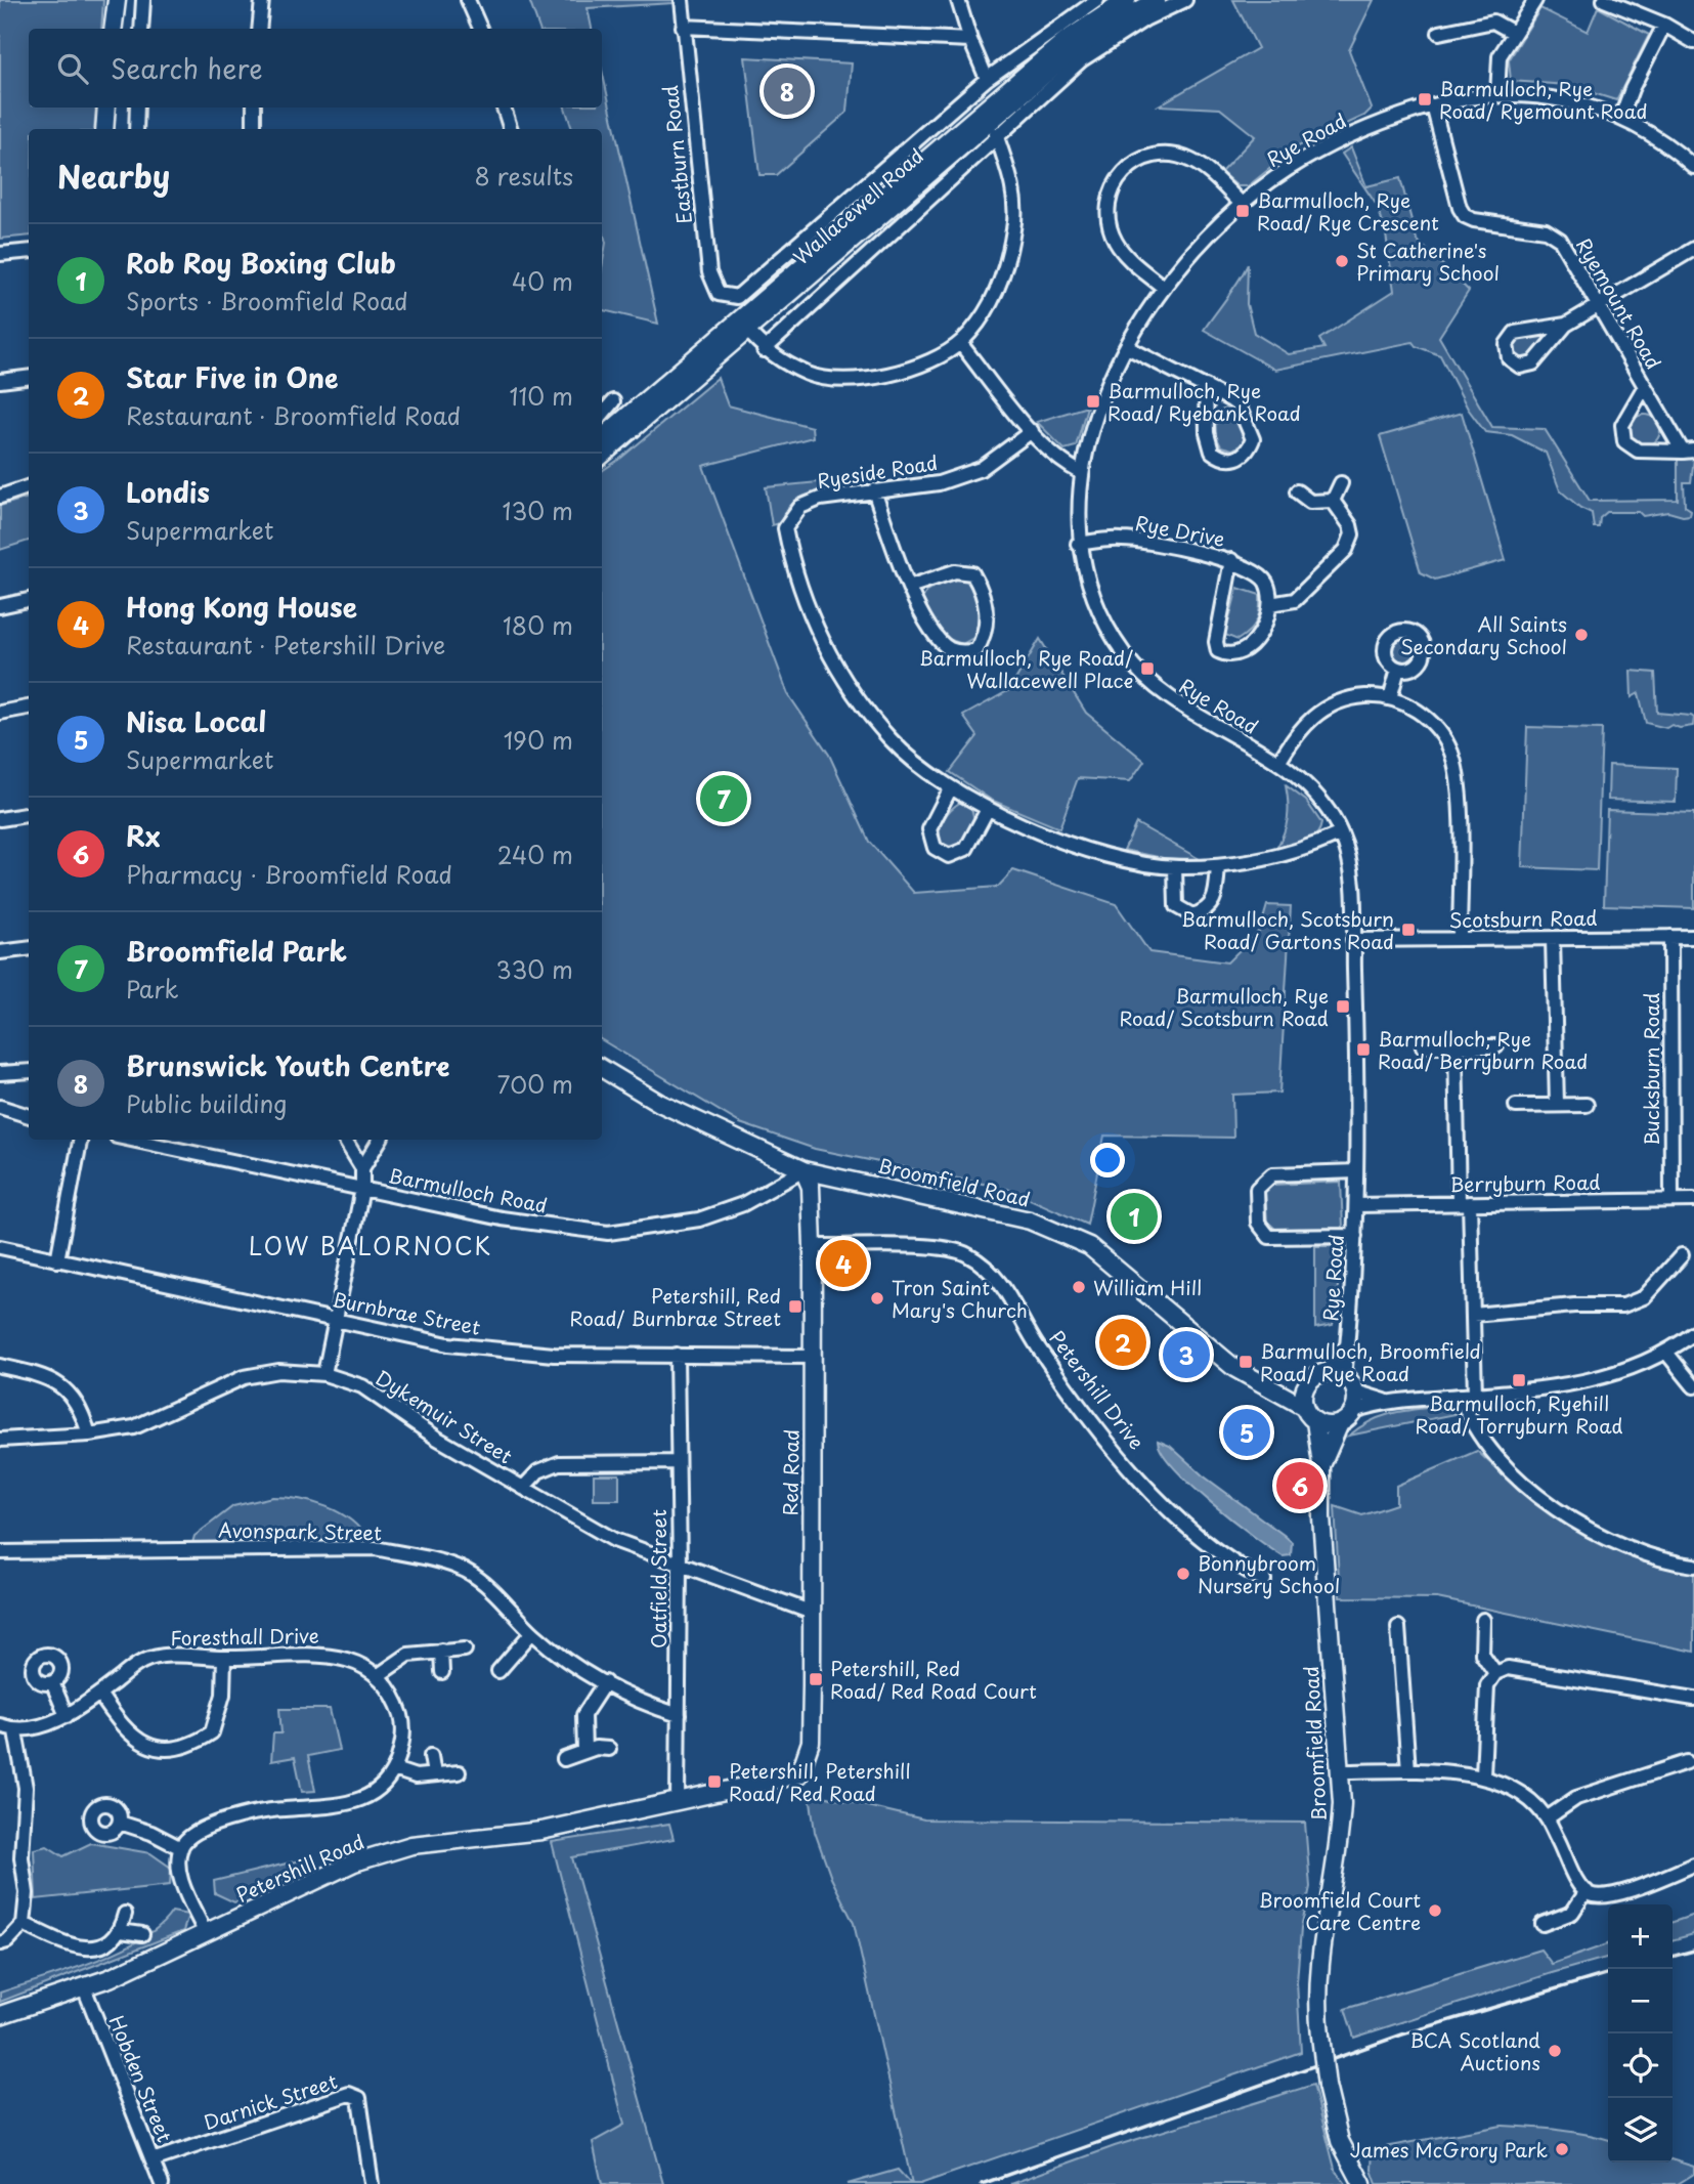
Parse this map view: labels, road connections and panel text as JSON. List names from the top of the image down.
{
  "streets": {
    "street": [
      "Rye Road",
      "Eastburn Road",
      "Wallacewell Road",
      "Ryemount Road",
      "Ryeside Road",
      "Rye Drive",
      "Scotsburn Road",
      "Bucksburn Road",
      "Broomfield Road",
      "Berryburn Road",
      "Barmulloch Road",
      "Burnbrae Street",
      "Petershill Drive",
      "Dykemuir Street",
      "Red Road",
      "Avonspark Street",
      "Oatfield Street",
      "Foresthall Drive",
      "Petershill Road",
      "Hobden Street",
      "Darnick Street"
    ]
  },
  "crossings": [
    ["Rye Road", "Ryemount Road"],
    ["Rye Road", "Ryeside Road"],
    ["Rye Road", "Rye Drive"],
    ["Rye Road", "Scotsburn Road"],
    ["Rye Road", "Broomfield Road"],
    ["Rye Road", "Berryburn Road"],
    ["Eastburn Road", "Wallacewell Road"],
    ["Scotsburn Road", "Bucksburn Road"],
    ["Bucksburn Road", "Berryburn Road"],
    ["Broomfield Road", "Barmulloch Road"],
    ["Broomfield Road", "Red Road"],
    ["Barmulloch Road", "Red Road"],
    ["Burnbrae Street", "Red Road"],
    ["Burnbrae Street", "Oatfield Street"],
    ["Petershill Drive", "Red Road"],
    ["Dykemuir Street", "Red Road"],
    ["Dykemuir Street", "Oatfield Street"],
    ["Red Road", "Petershill Road"],
    ["Avonspark Street", "Oatfield Street"],
    ["Oatfield Street", "Petershill Road"],
    ["Petershill Road", "Hobden Street"],
    ["Hobden Street", "Darnick Street"]
  ],
  "districts": ["LOW BALORNOCK"],
  "places": {
    "transit": [
      "Barmulloch, Rye Road/ Ryemount Road",
      "Barmulloch, Rye Road/ Rye Crescent",
      "Barmulloch, Rye Road/ Ryebank Road",
      "Barmulloch, Rye Road/ Wallacewell Place",
      "Barmulloch, Scotsburn Road/ Gartons Road",
      "Barmulloch, Rye Road/ Scotsburn Road",
      "Barmulloch, Rye Road/ Berryburn Road",
      "Petershill, Red Road/ Burnbrae Street",
      "Barmulloch, Broomfield Road/ Rye Road",
      "Barmulloch, Ryehill Road/ Torryburn Road",
      "Petershill, Red Road/ Red Road Court",
      "Petershill, Petershill Road/ Red Road"
    ],
    "other": [
      "St Catherine's Primary School",
      "All Saints Secondary School",
      "William Hill",
      "Tron Saint Mary's Church",
      "Bonnybroom Nursery School",
      "Broomfield Court Care Centre",
      "BCA Scotland Auctions",
      "James McGrory Park"
    ]
  },
  "page": {
    "search": "Search here",
    "pins": [
      "8",
      "7",
      "1",
      "4",
      "2",
      "3",
      "5",
      "6"
    ],
    "heading": ["Nearby", "8 results"],
    "list": [
      {
        "mark": "1",
        "name": "Rob Roy Boxing Club",
        "note": "Sports · Broomfield Road",
        "value": "40 m"
      },
      {
        "mark": "2",
        "name": "Star Five in One",
        "note": "Restaurant · Broomfield Road",
        "value": "110 m"
      },
      {
        "mark": "3",
        "name": "Londis",
        "note": "Supermarket",
        "value": "130 m"
      },
      {
        "mark": "4",
        "name": "Hong Kong House",
        "note": "Restaurant · Petershill Drive",
        "value": "180 m"
      },
      {
        "mark": "5",
        "name": "Nisa Local",
        "note": "Supermarket",
        "value": "190 m"
      },
      {
        "mark": "6",
        "name": "Rx",
        "note": "Pharmacy · Broomfield Road",
        "value": "240 m"
      },
      {
        "mark": "7",
        "name": "Broomfield Park",
        "note": "Park",
        "value": "330 m"
      },
      {
        "mark": "8",
        "name": "Brunswick Youth Centre",
        "note": "Public building",
        "value": "700 m"
      }
    ],
    "map_buttons": ["+", "−"]
  }
}
